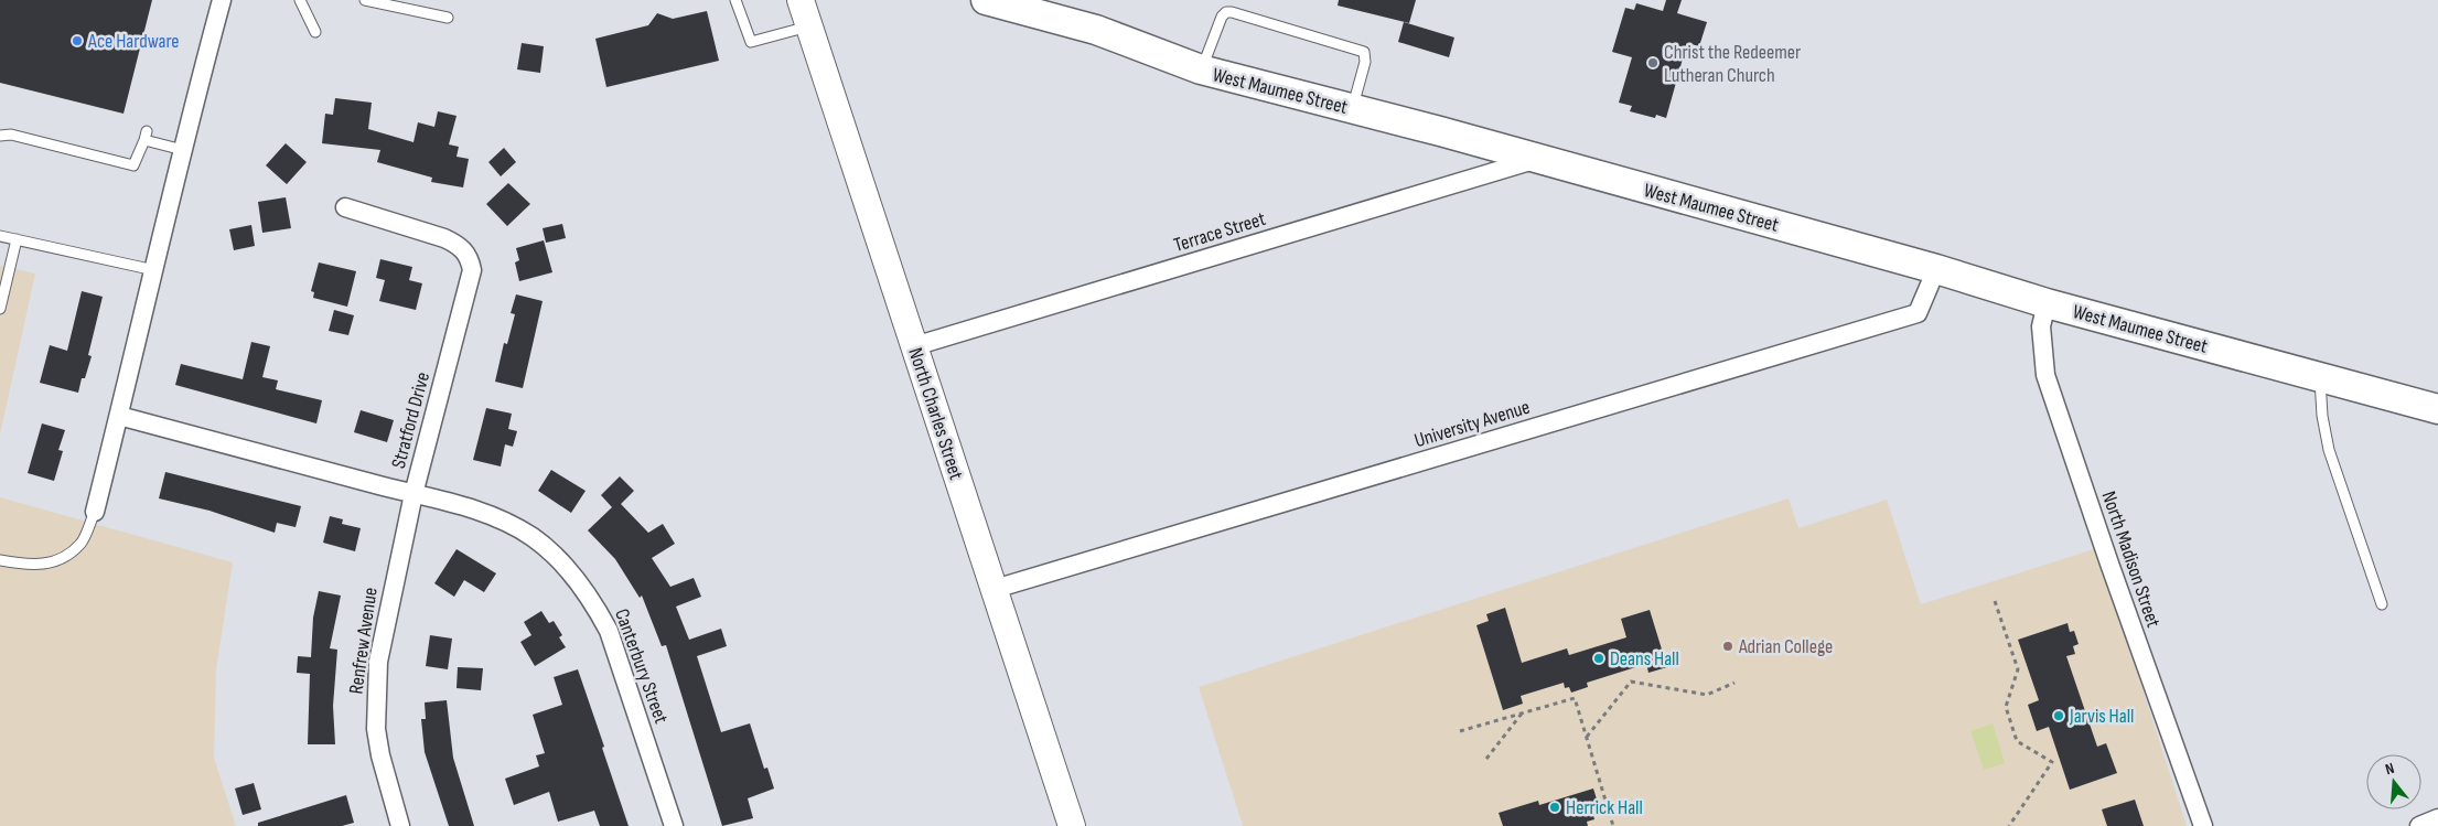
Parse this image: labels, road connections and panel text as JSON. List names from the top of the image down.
{
  "streets": {
    "main road": ["West Maumee Street"],
    "street": [
      "Terrace Street",
      "North Charles Street",
      "Stratford Drive",
      "University Avenue",
      "North Madison Street",
      "Renfrew Avenue",
      "Canterbury Street"
    ]
  },
  "crossings": [
    ["West Maumee Street", "Terrace Street"],
    ["West Maumee Street", "University Avenue"],
    ["West Maumee Street", "North Madison Street"],
    ["Terrace Street", "North Charles Street"],
    ["North Charles Street", "University Avenue"],
    ["Stratford Drive", "Renfrew Avenue"],
    ["Stratford Drive", "Canterbury Street"],
    ["Renfrew Avenue", "Canterbury Street"]
  ],
  "places": [
    "Ace Hardware",
    "Christ the Redeemer Lutheran Church",
    "Adrian College",
    "Deans Hall",
    "Jarvis Hall",
    "Herrick Hall"
  ],
  "north": "top"
}
